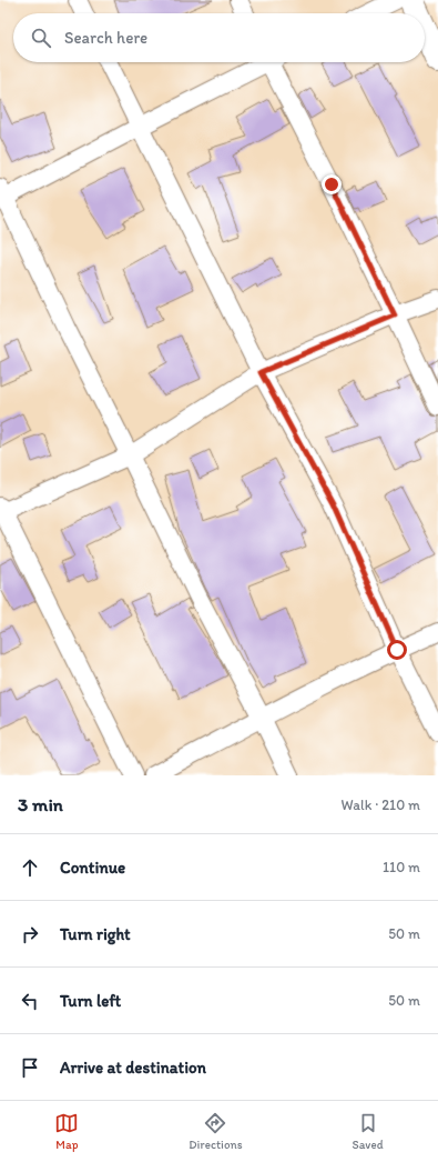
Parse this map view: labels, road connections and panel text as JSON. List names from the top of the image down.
{
  "page": {
    "search": "Search here",
    "heading": ["3 min", "Walk · 210 m"],
    "list": [
      ["Continue", "110 m"],
      ["Turn right", "50 m"],
      ["Turn left", "50 m"],
      "Arrive at destination"
    ],
    "nav": ["Map", "Directions", "Saved"]
  }
}
